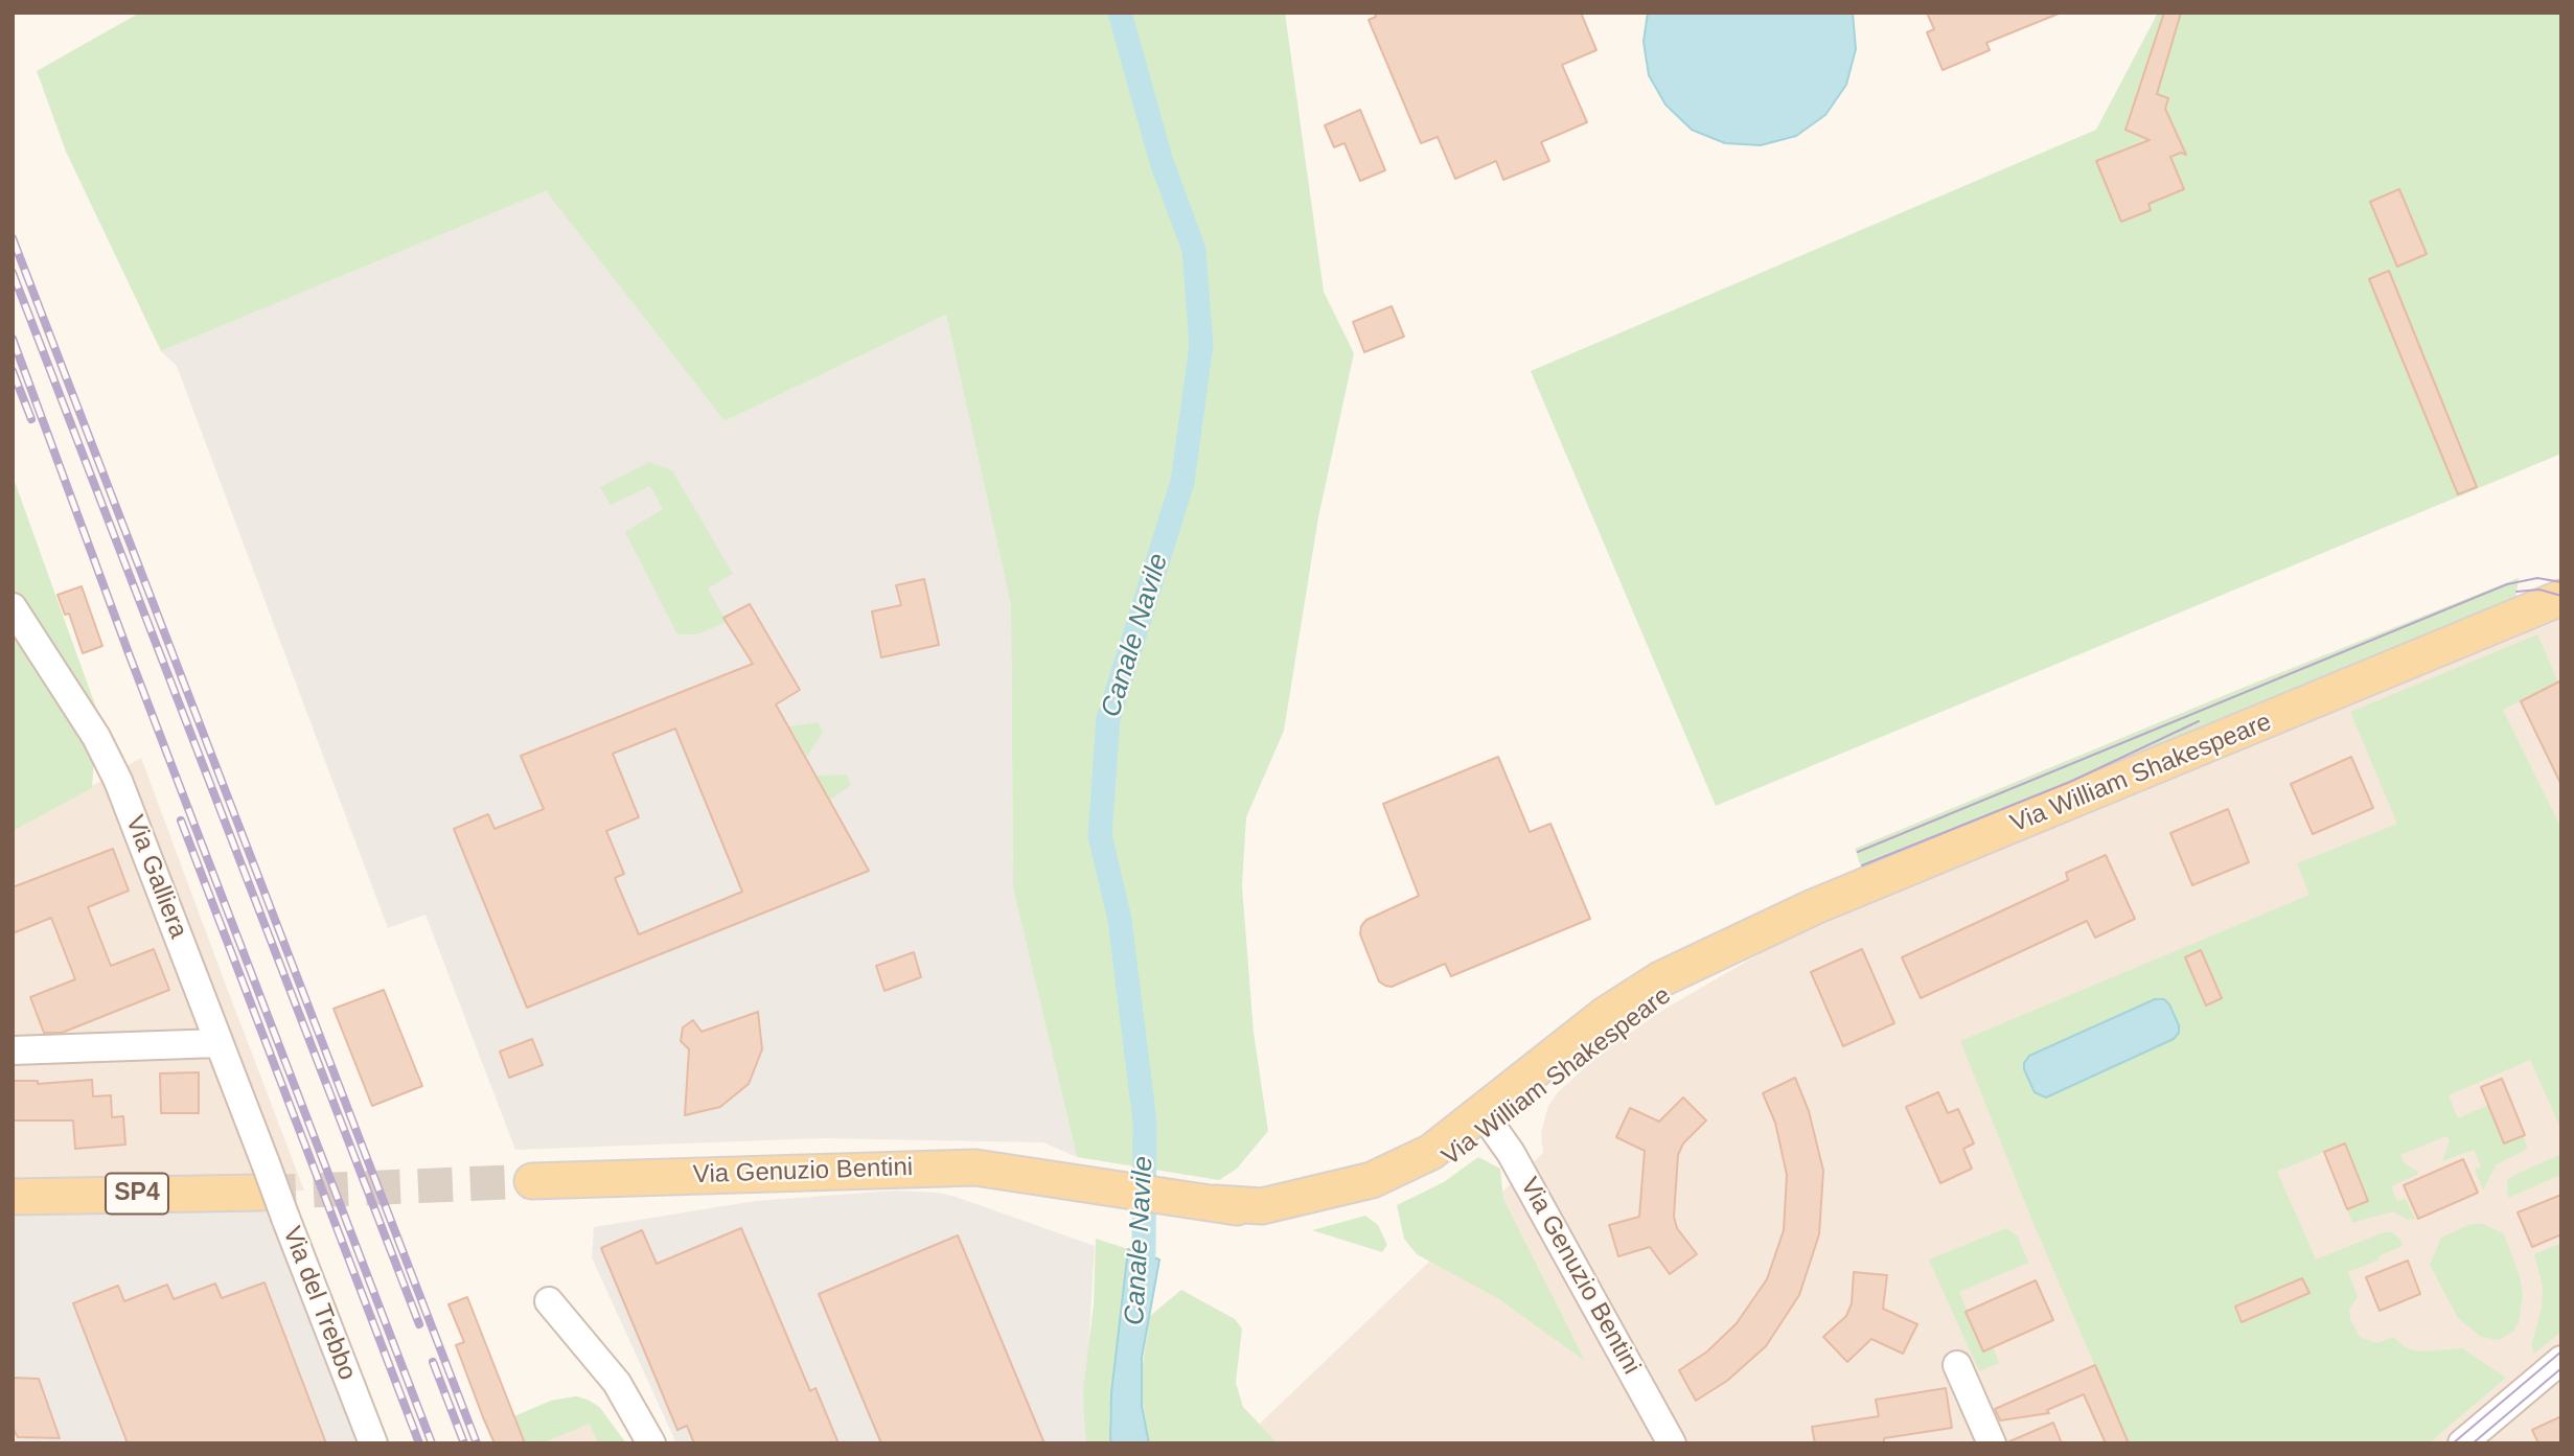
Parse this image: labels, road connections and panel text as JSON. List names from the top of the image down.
{
  "streets": {
    "main road": ["Via William Shakespeare", "Via Genuzio Bentini", "SP4"],
    "street": ["Via Galliera", "Via del Trebbo"]
  },
  "crossings": [
    ["Via William Shakespeare", "Via Genuzio Bentini"],
    ["Via Galliera", "SP4"],
    ["Via Galliera", "Via del Trebbo"],
    ["SP4", "Via del Trebbo"]
  ],
  "water": ["Canale Navile"]
}
